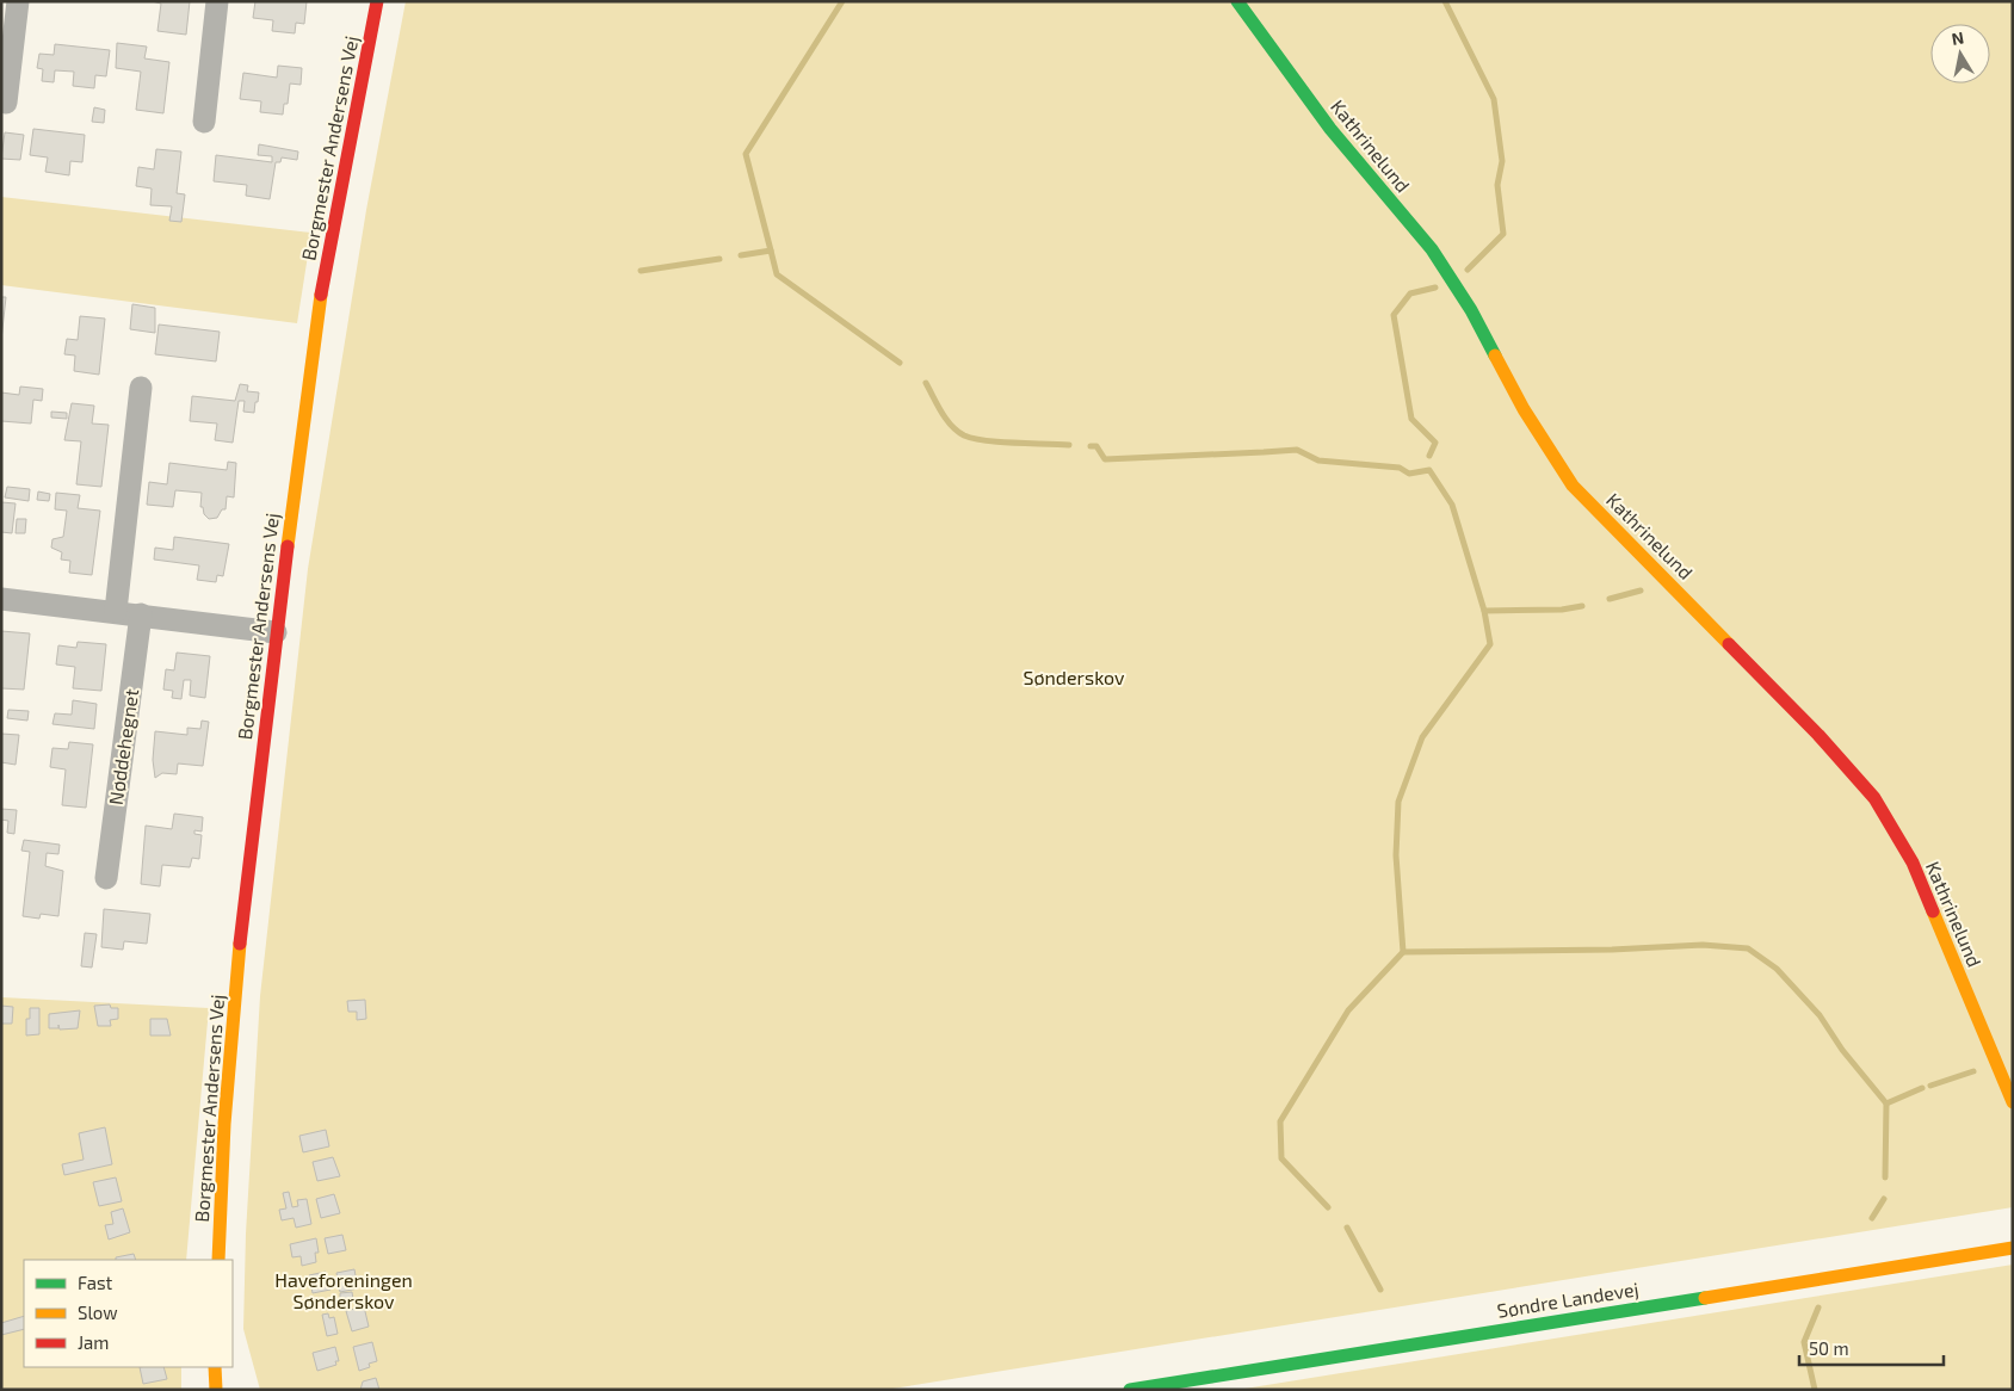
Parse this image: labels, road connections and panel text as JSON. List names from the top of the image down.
{
  "streets": {
    "street": [
      "Kathrinelund",
      "Borgmester Andersens Vej",
      "Nøddehegnet",
      "Søndre Landevej"
    ]
  },
  "parks": ["Sønderskov", "Haveforeningen Sønderskov"],
  "legend": ["Fast", "Slow", "Jam"],
  "scale_bar": "50 m",
  "north": "top"
}
